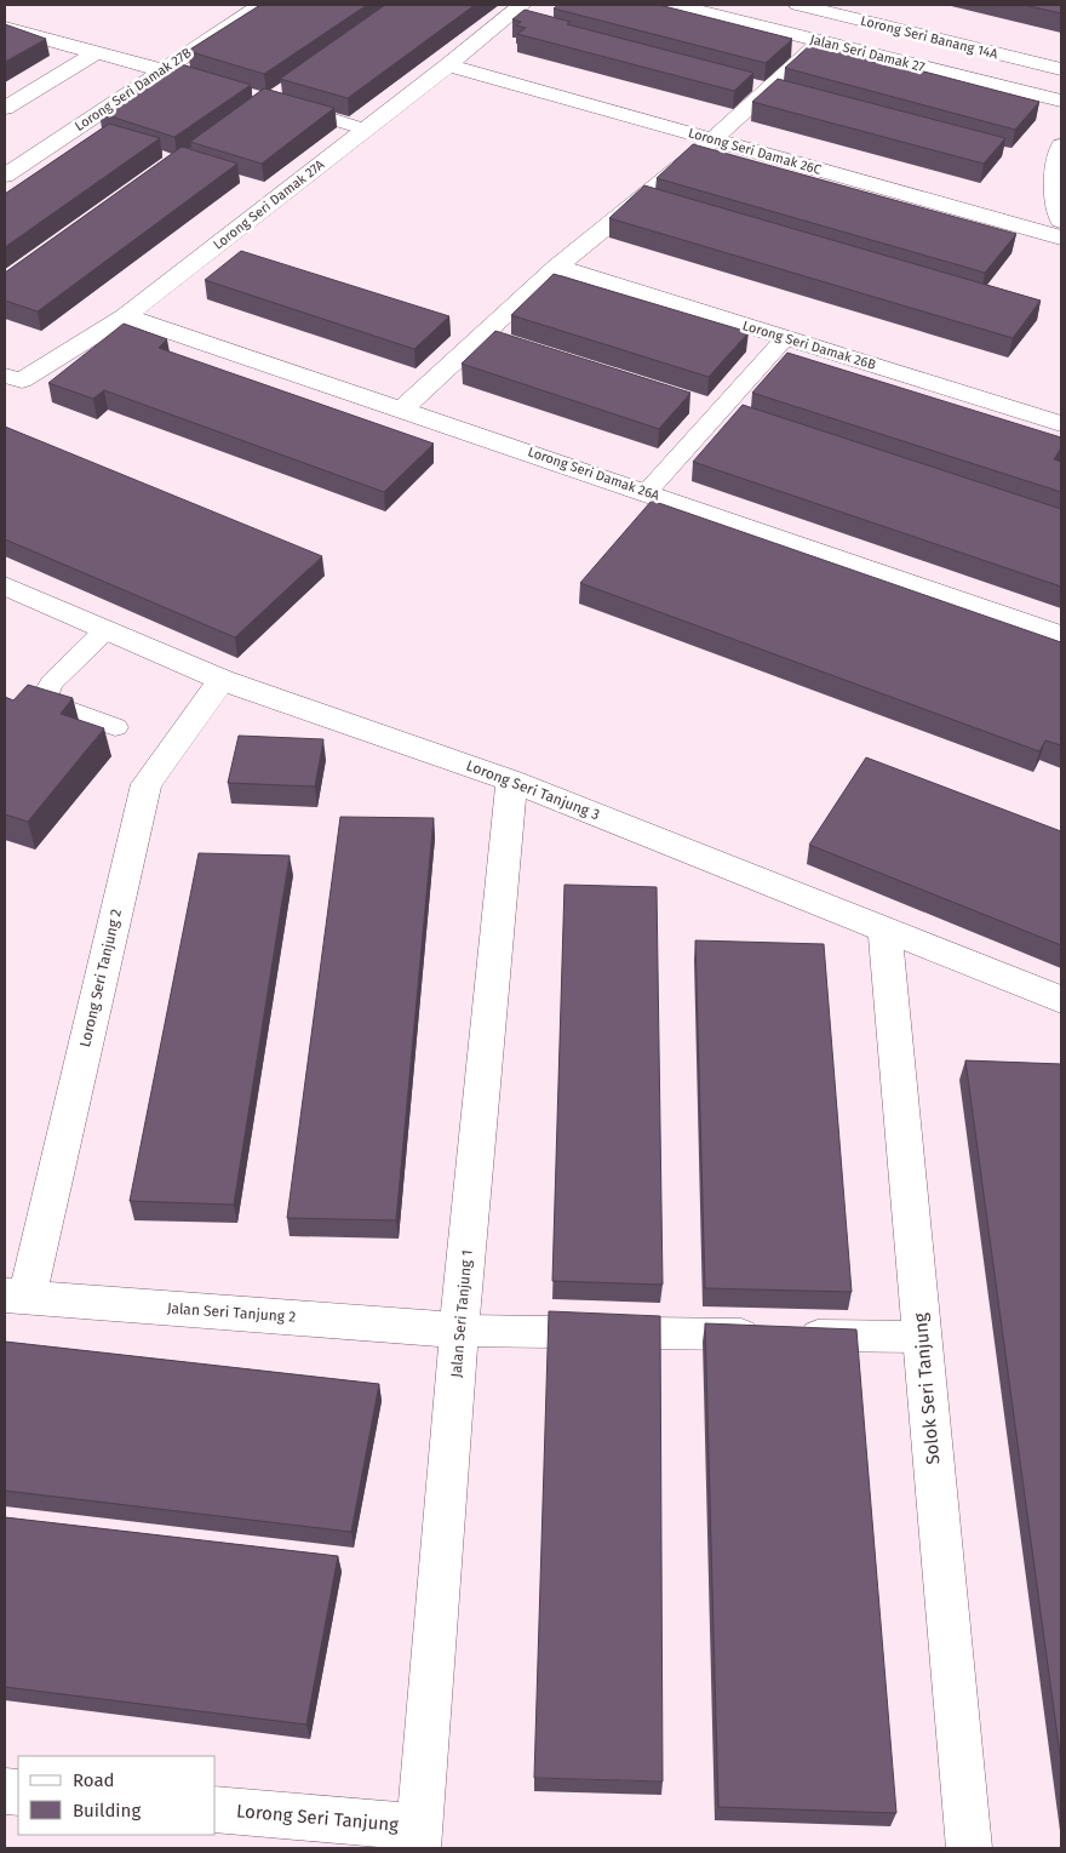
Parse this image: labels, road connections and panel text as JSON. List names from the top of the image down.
{
  "streets": {
    "street": [
      "Lorong Seri Banang 14A",
      "Jalan Seri Damak 27",
      "Lorong Seri Damak 27B",
      "Lorong Seri Damak 26C",
      "Lorong Seri Damak 27A",
      "Lorong Seri Damak 26B",
      "Lorong Seri Damak 26A",
      "Lorong Seri Tanjung 3",
      "Lorong Seri Tanjung 2",
      "Jalan Seri Tanjung 2",
      "Jalan Seri Tanjung 1",
      "Solok Seri Tanjung",
      "Lorong Seri Tanjung"
    ]
  },
  "crossings": [
    ["Lorong Seri Damak 26C", "Lorong Seri Damak 27A"],
    ["Lorong Seri Damak 27A", "Lorong Seri Damak 26A"],
    ["Lorong Seri Tanjung 3", "Lorong Seri Tanjung 2"],
    ["Lorong Seri Tanjung 3", "Jalan Seri Tanjung 1"],
    ["Lorong Seri Tanjung 3", "Solok Seri Tanjung"],
    ["Lorong Seri Tanjung 2", "Jalan Seri Tanjung 2"],
    ["Jalan Seri Tanjung 2", "Jalan Seri Tanjung 1"],
    ["Jalan Seri Tanjung 1", "Lorong Seri Tanjung"]
  ],
  "legend": ["Road", "Building"]
}
